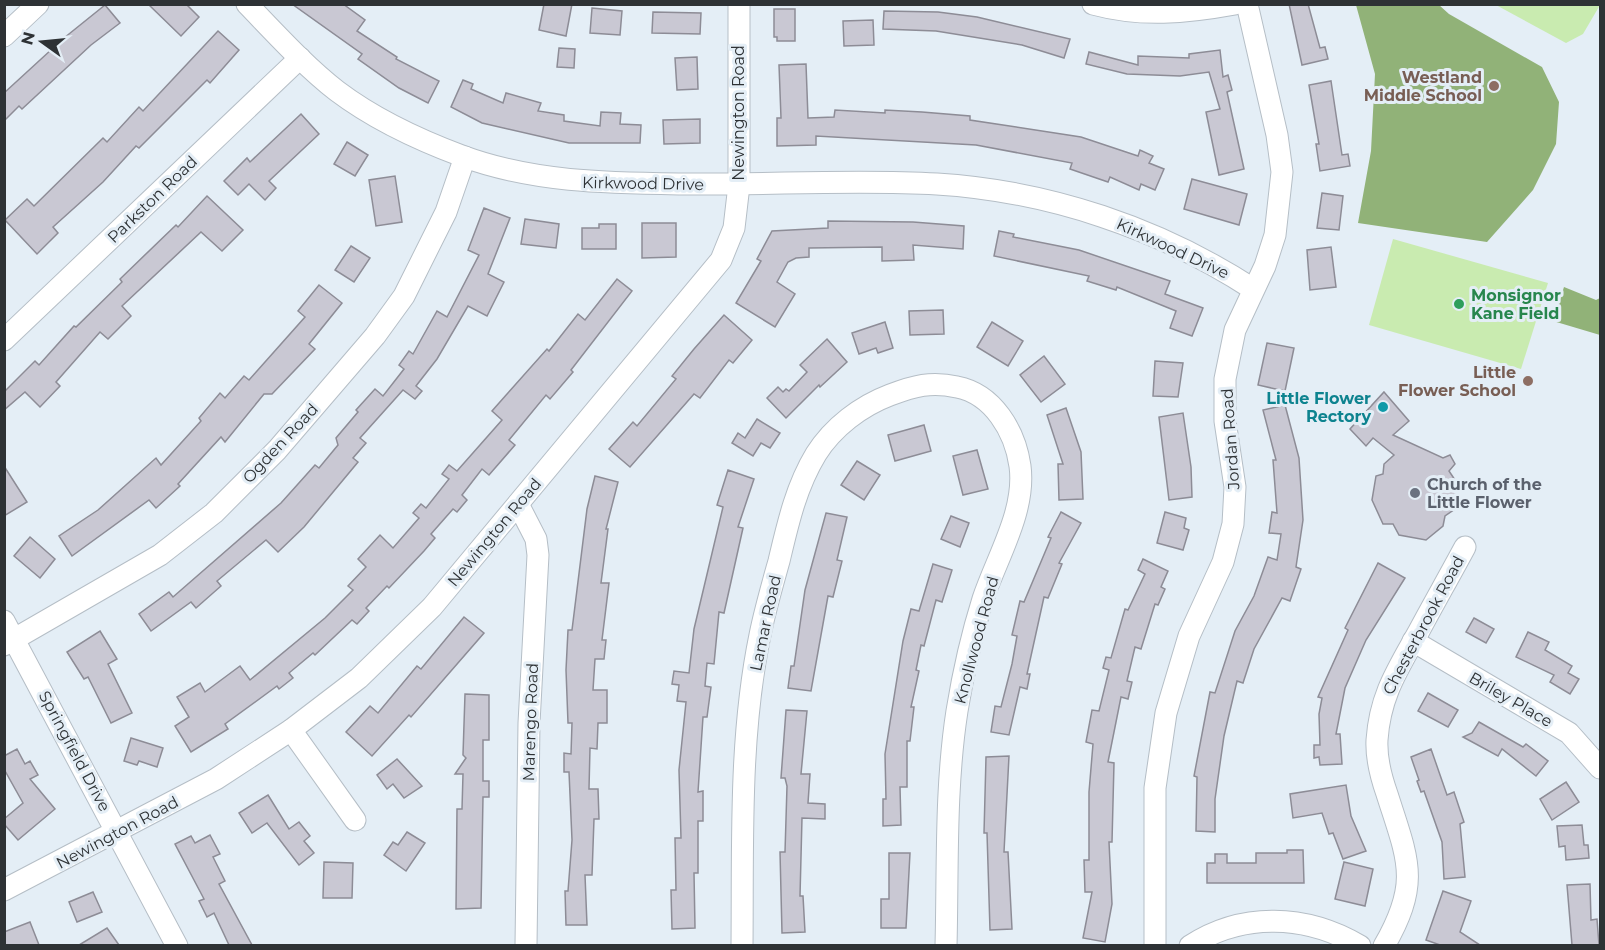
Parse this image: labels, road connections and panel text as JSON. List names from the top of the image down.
{
  "streets": {
    "street": [
      "Newington Road",
      "Kirkwood Drive",
      "Parkston Road",
      "Jordan Road",
      "Ogden Road",
      "Lamar Road",
      "Chesterbrook Road",
      "Knollwood Road",
      "Briley Place",
      "Marengo Road",
      "Springfield Drive"
    ]
  },
  "crossings": [
    ["Newington Road", "Kirkwood Drive"],
    ["Newington Road", "Marengo Road"],
    ["Newington Road", "Springfield Drive"],
    ["Kirkwood Drive", "Parkston Road"],
    ["Kirkwood Drive", "Jordan Road"],
    ["Kirkwood Drive", "Ogden Road"],
    ["Ogden Road", "Springfield Drive"],
    ["Lamar Road", "Knollwood Road"],
    ["Chesterbrook Road", "Briley Place"]
  ],
  "places": [
    "Westland Middle School",
    "Monsignor Kane Field",
    "Little Flower School",
    "Little Flower Rectory",
    "Church of the Little Flower"
  ],
  "north": "left"
}
